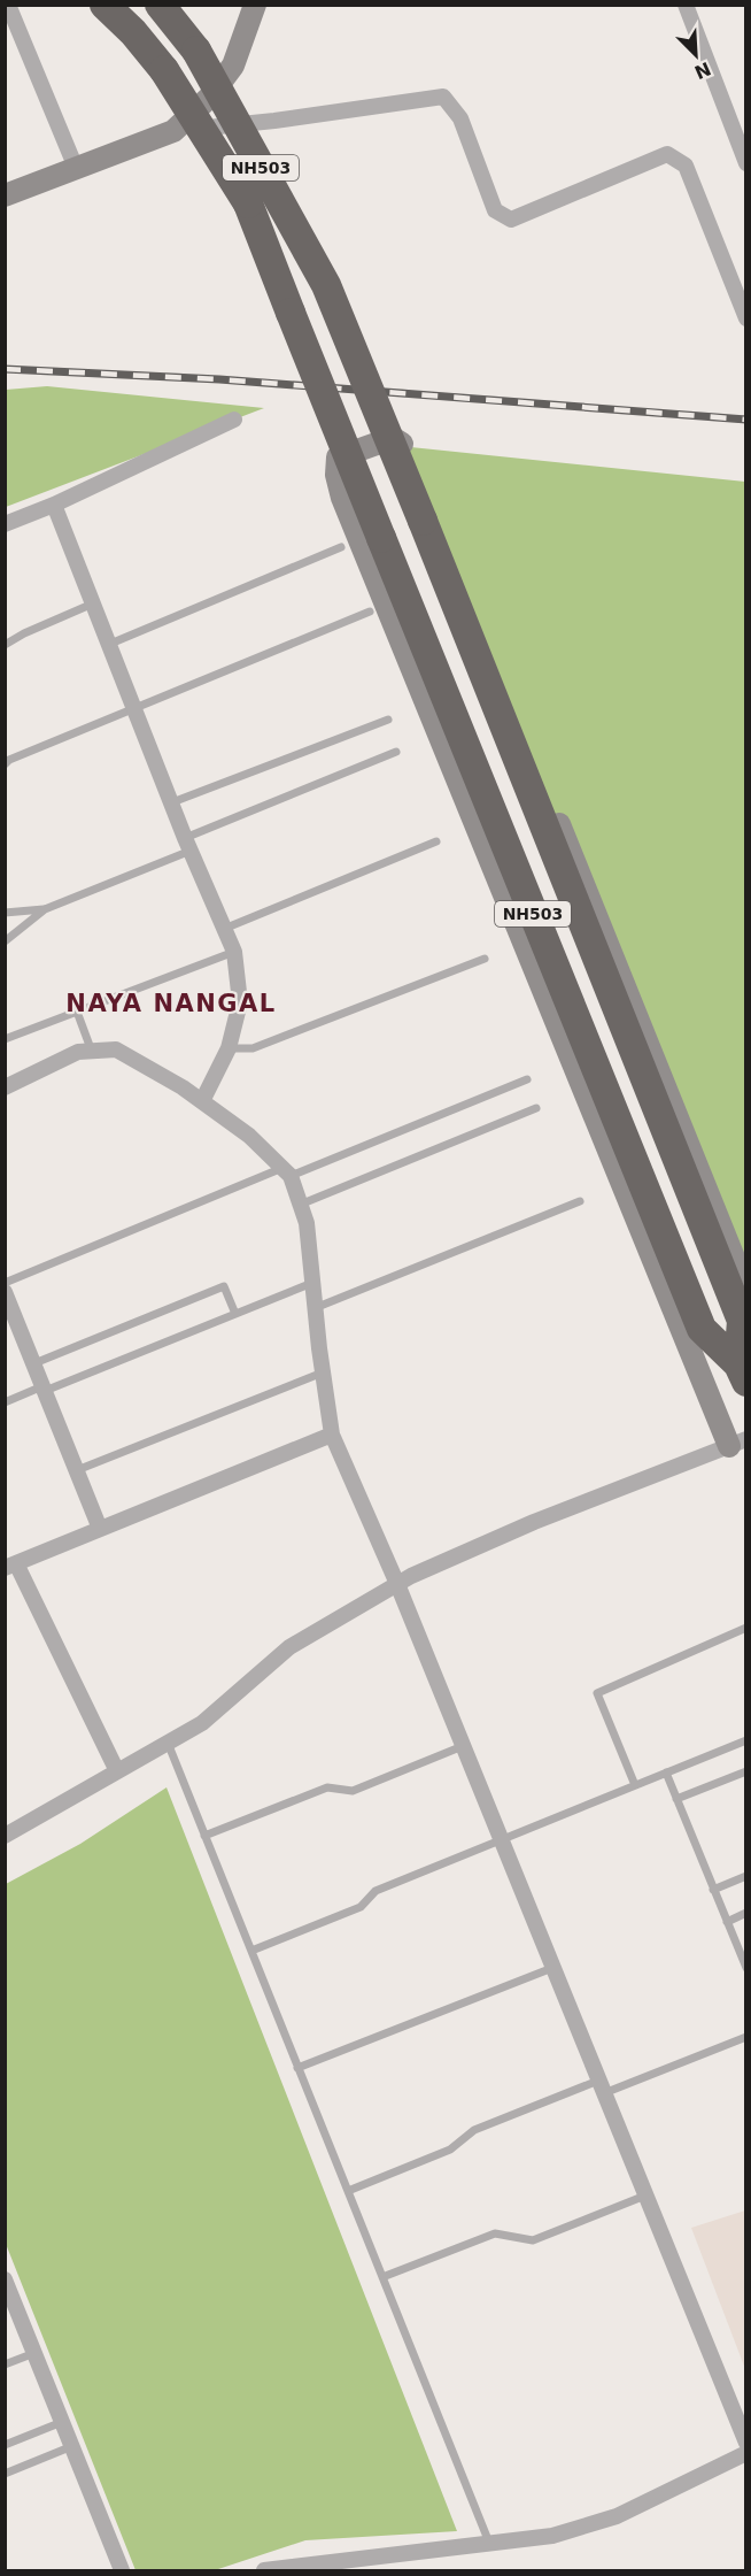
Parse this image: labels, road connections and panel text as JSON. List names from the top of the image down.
{
  "streets": {
    "highway": ["NH503"]
  },
  "districts": ["NAYA NANGAL"],
  "north": "bottom right"
}
